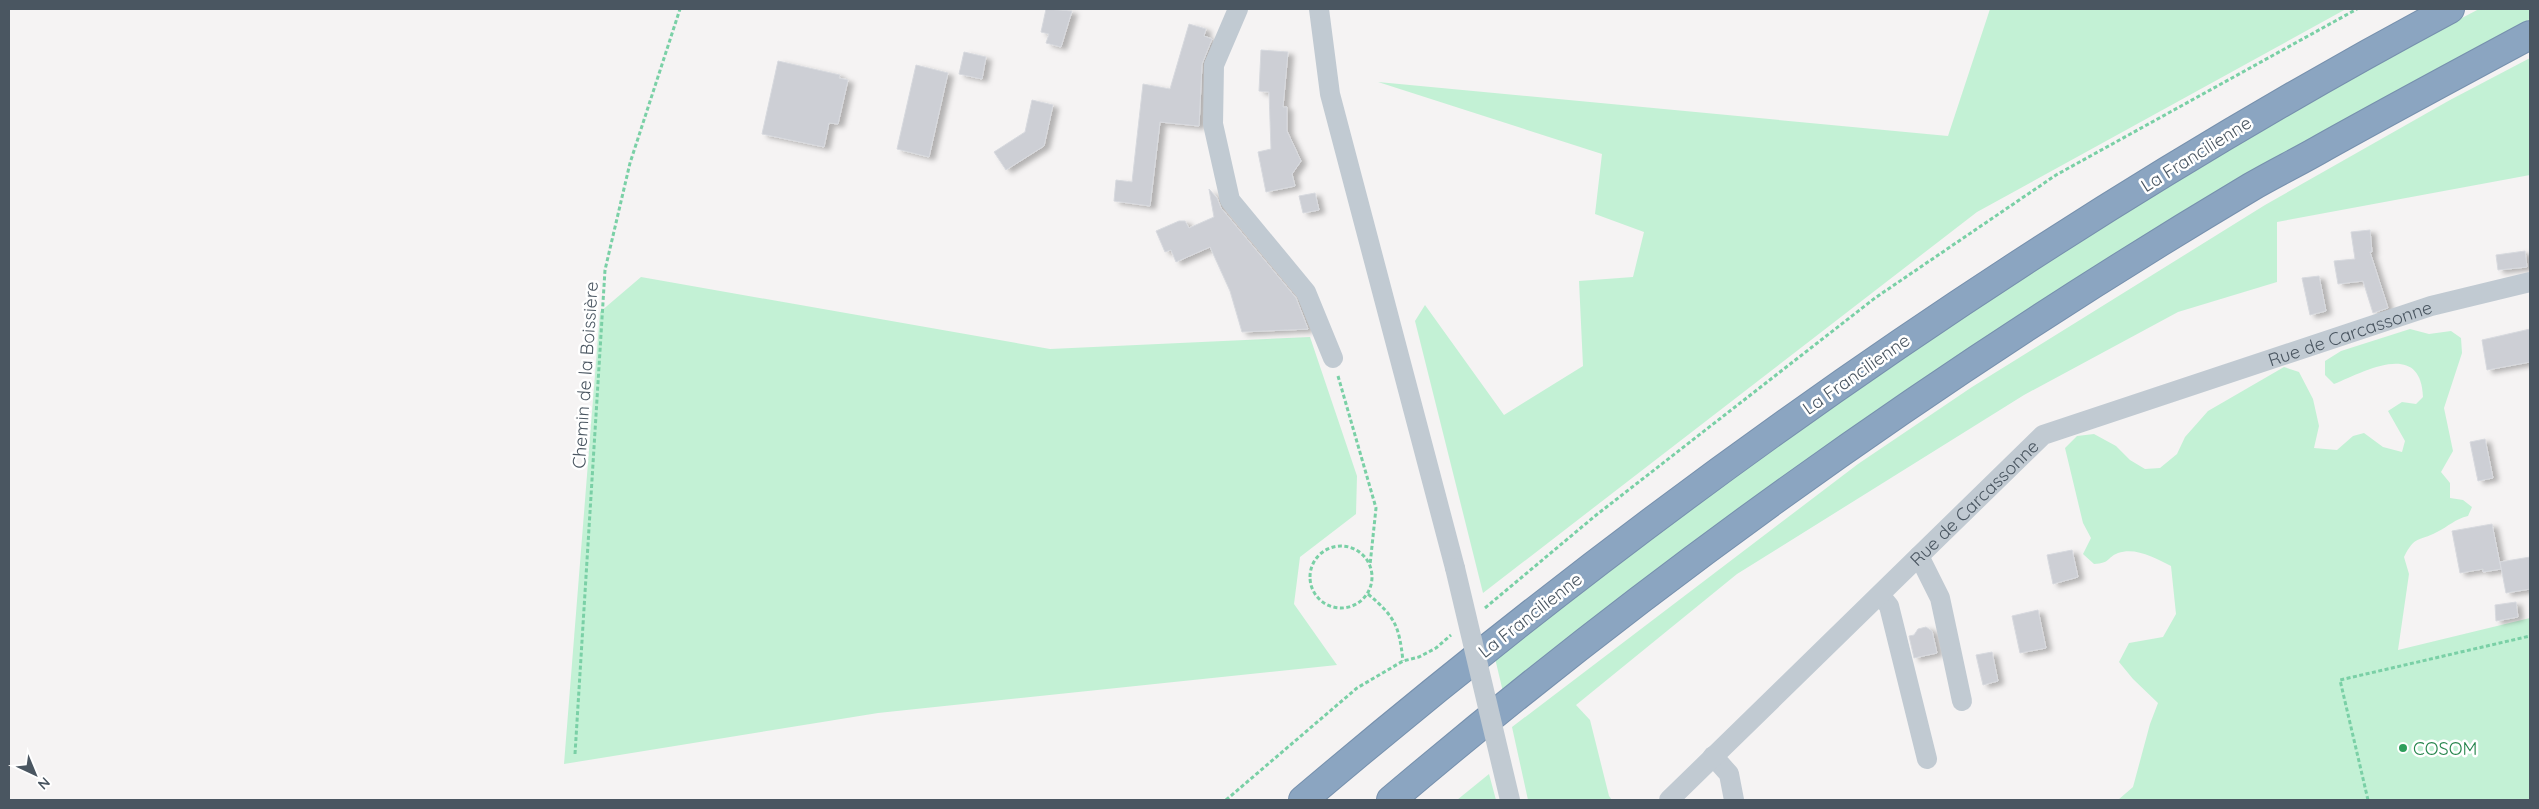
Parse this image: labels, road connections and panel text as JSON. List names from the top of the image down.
{
  "streets": {
    "highway": ["La Francilienne"],
    "street": ["Rue de Carcassonne"],
    "path": ["Chemin de la Boissière"]
  },
  "places": ["COSOM"],
  "north": "bottom right"
}
